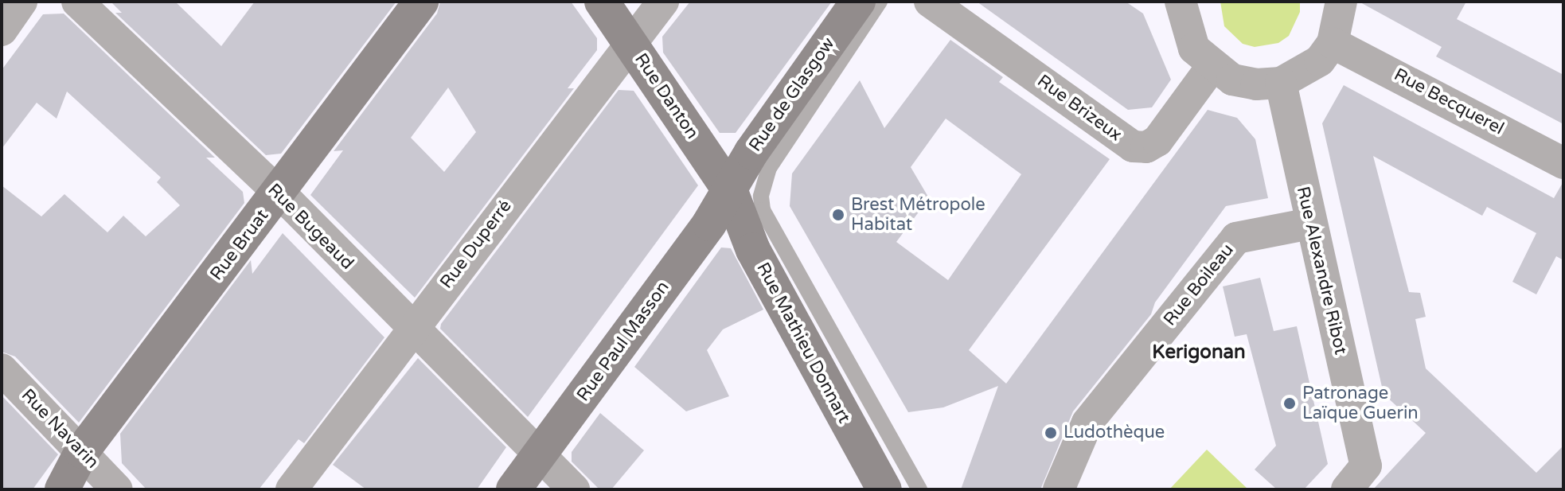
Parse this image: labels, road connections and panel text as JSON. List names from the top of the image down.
{
  "streets": {
    "street": [
      "Rue de Glasgow",
      "Rue Danton",
      "Rue Becquerel",
      "Rue Brizeux",
      "Rue Bugeaud",
      "Rue Duperré",
      "Rue Bruat",
      "Rue Alexandre Ribot",
      "Rue Boileau",
      "Rue Paul Masson",
      "Rue Mathieu Donnart",
      "Rue Navarin"
    ]
  },
  "crossings": [
    ["Rue de Glasgow", "Rue Danton"],
    ["Rue de Glasgow", "Rue Paul Masson"],
    ["Rue de Glasgow", "Rue Mathieu Donnart"],
    ["Rue Danton", "Rue Duperré"],
    ["Rue Danton", "Rue Paul Masson"],
    ["Rue Danton", "Rue Mathieu Donnart"],
    ["Rue Bugeaud", "Rue Duperré"],
    ["Rue Bugeaud", "Rue Bruat"],
    ["Rue Bugeaud", "Rue Paul Masson"],
    ["Rue Bruat", "Rue Navarin"],
    ["Rue Alexandre Ribot", "Rue Boileau"],
    ["Rue Paul Masson", "Rue Mathieu Donnart"]
  ],
  "districts": ["Kerigonan"],
  "places": ["Brest Métropole Habitat", "Patronage Laïque Guerin", "Ludothèque"]
}
